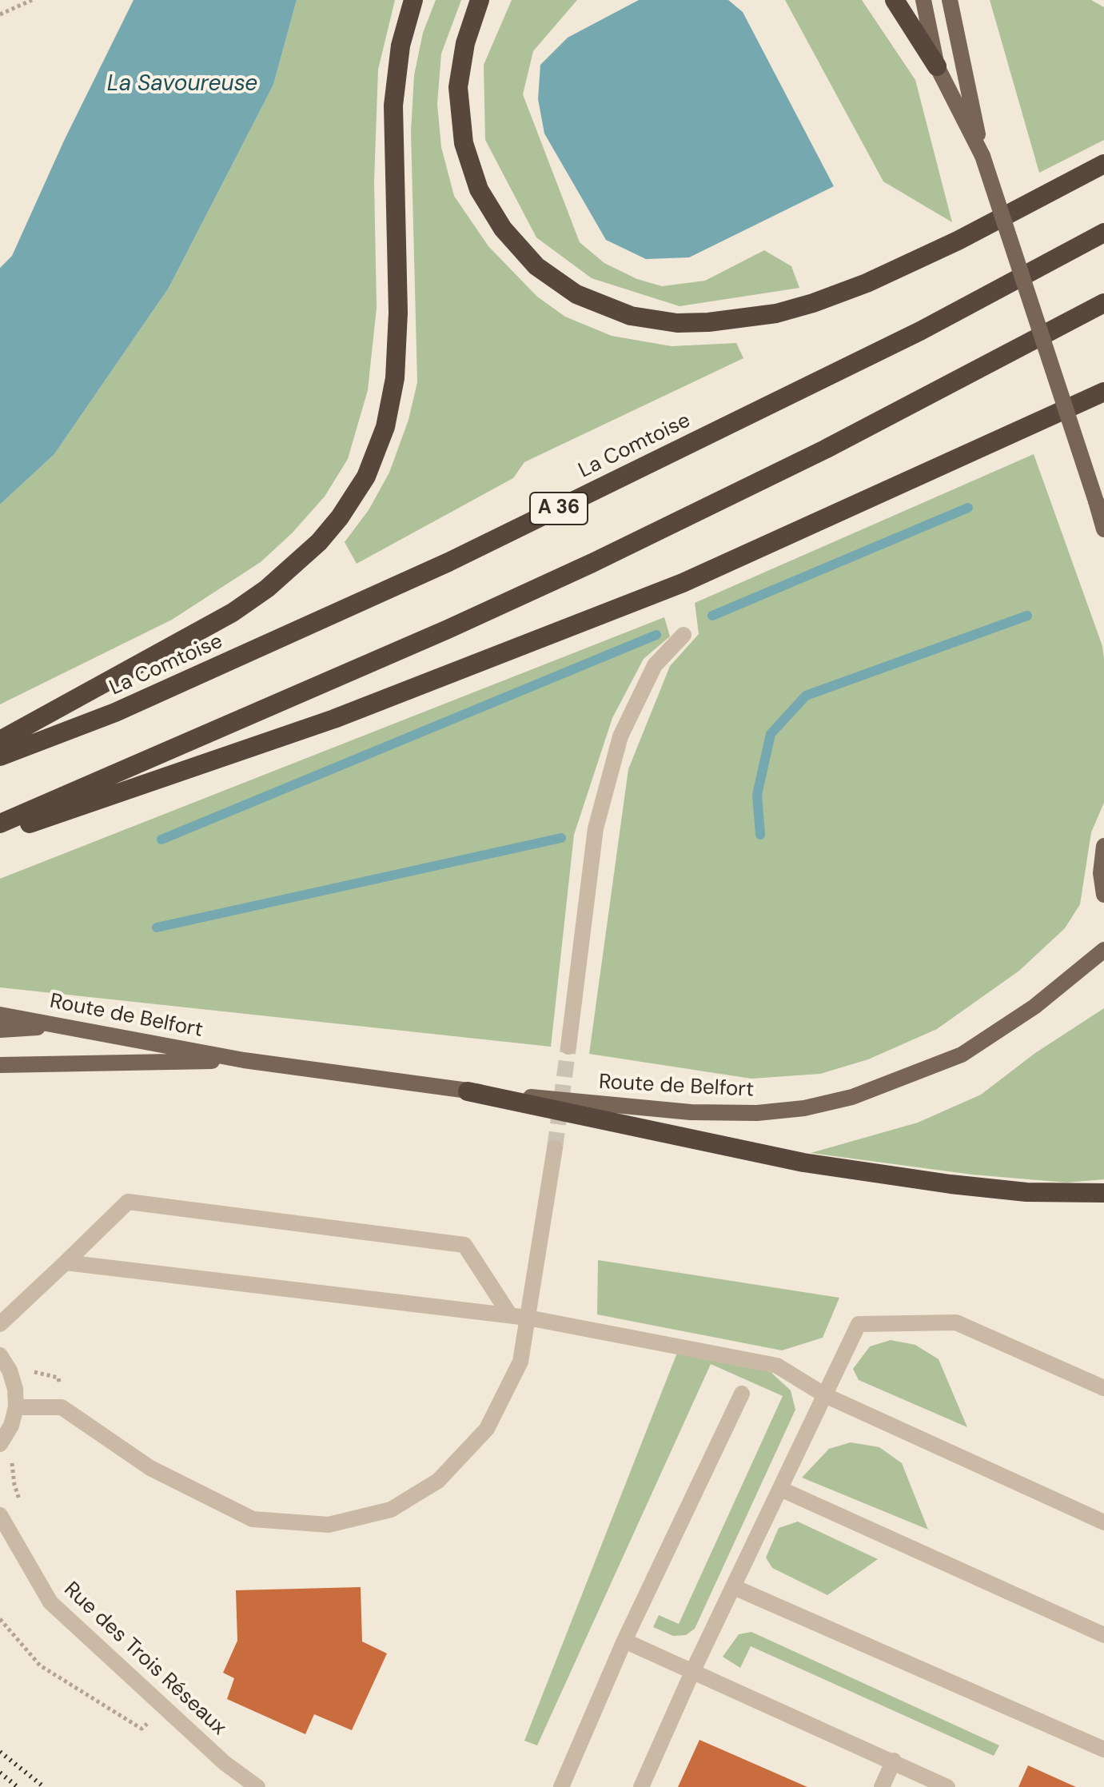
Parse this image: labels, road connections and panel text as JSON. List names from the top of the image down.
{
  "streets": {
    "highway": ["La Comtoise", "A 36"],
    "main road": ["Route de Belfort"],
    "street": ["Rue des Trois Réseaux"]
  },
  "water": ["La Savoureuse"]
}
